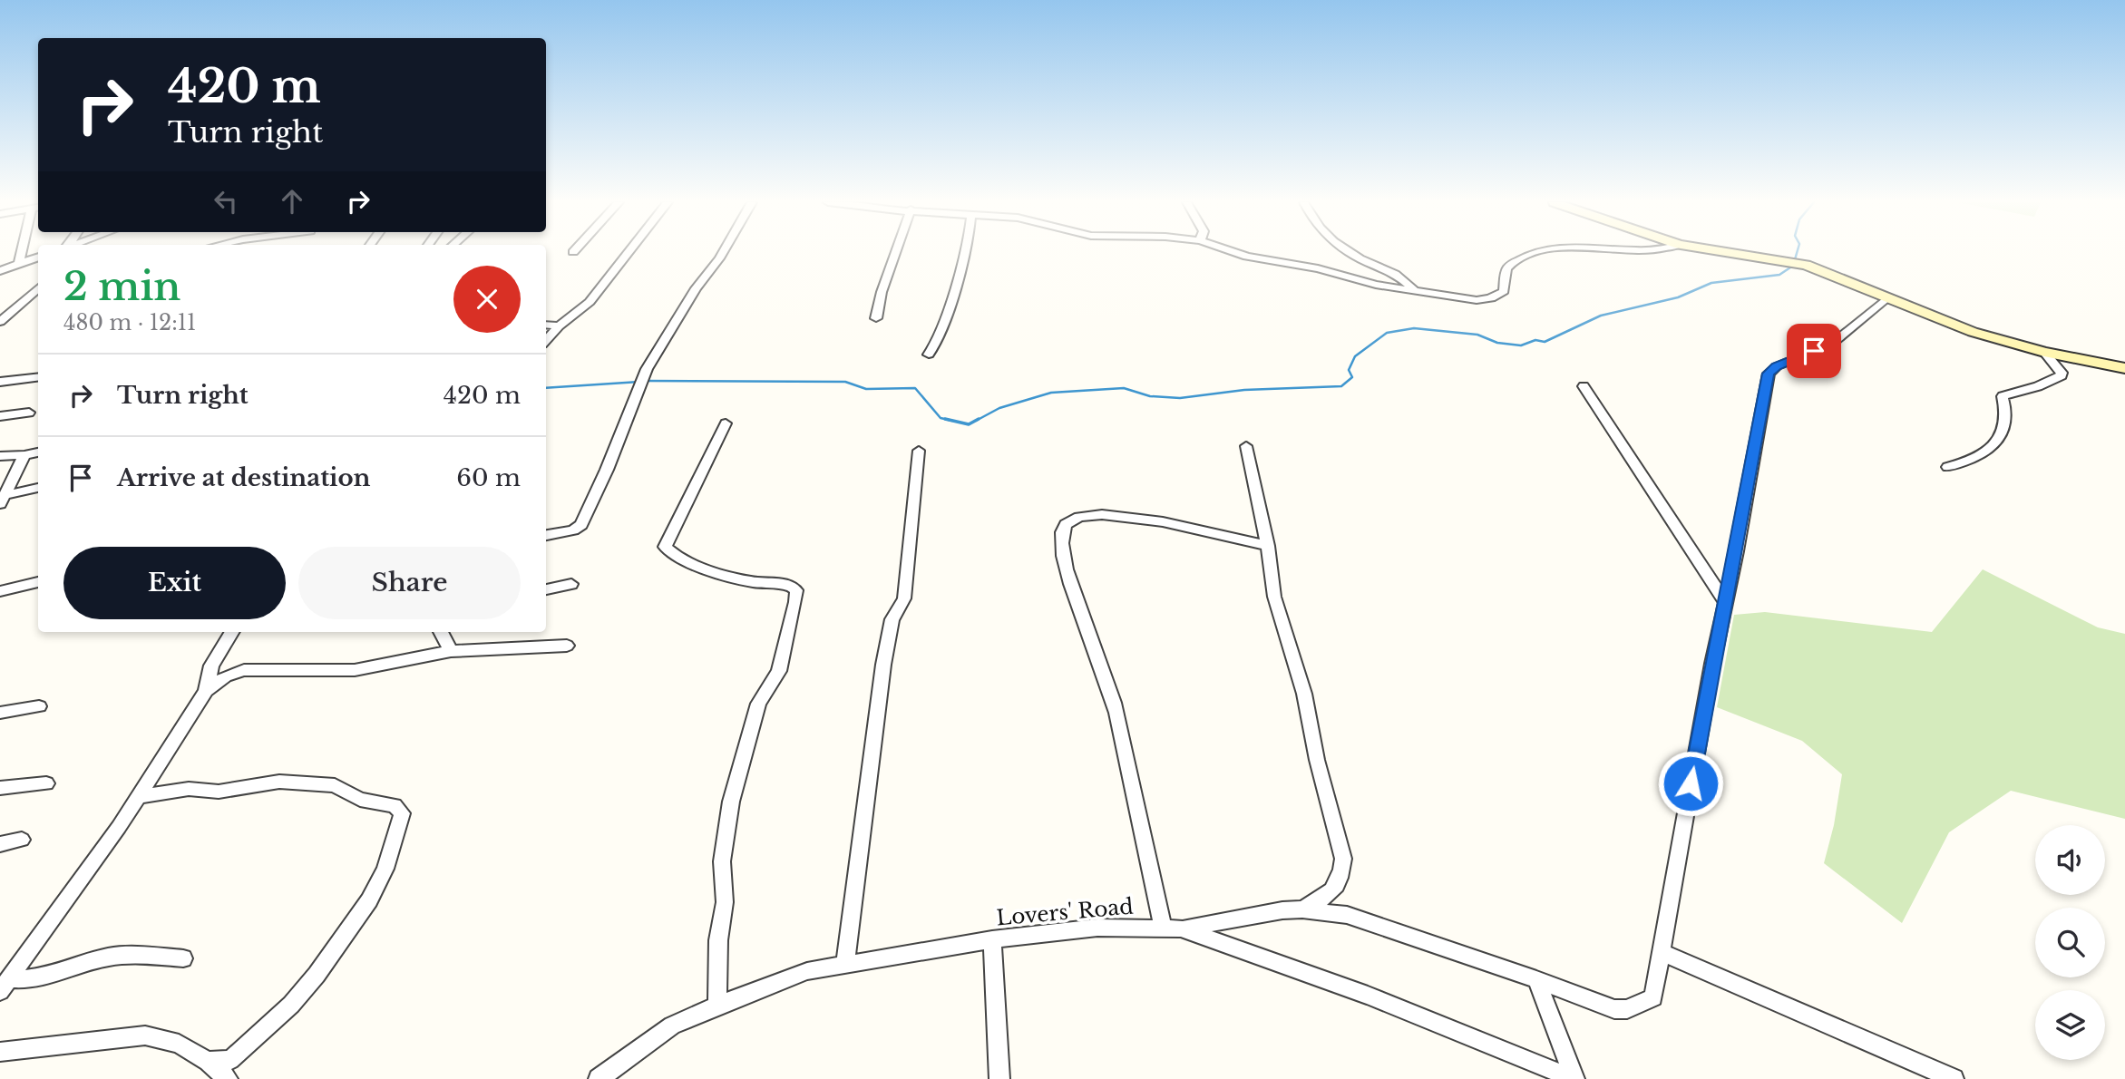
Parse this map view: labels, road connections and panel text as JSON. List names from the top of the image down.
{
  "streets": {
    "street": ["Lovers' Road"]
  },
  "page": {
    "turn": ["420 m", "Turn right"],
    "heading": ["2 min", "480 m · 12:11"],
    "list": [
      {
        "name": "Turn right",
        "value": "420 m"
      },
      {
        "name": "Arrive at destination",
        "value": "60 m"
      }
    ],
    "buttons": ["Exit", "Share"]
  }
}
